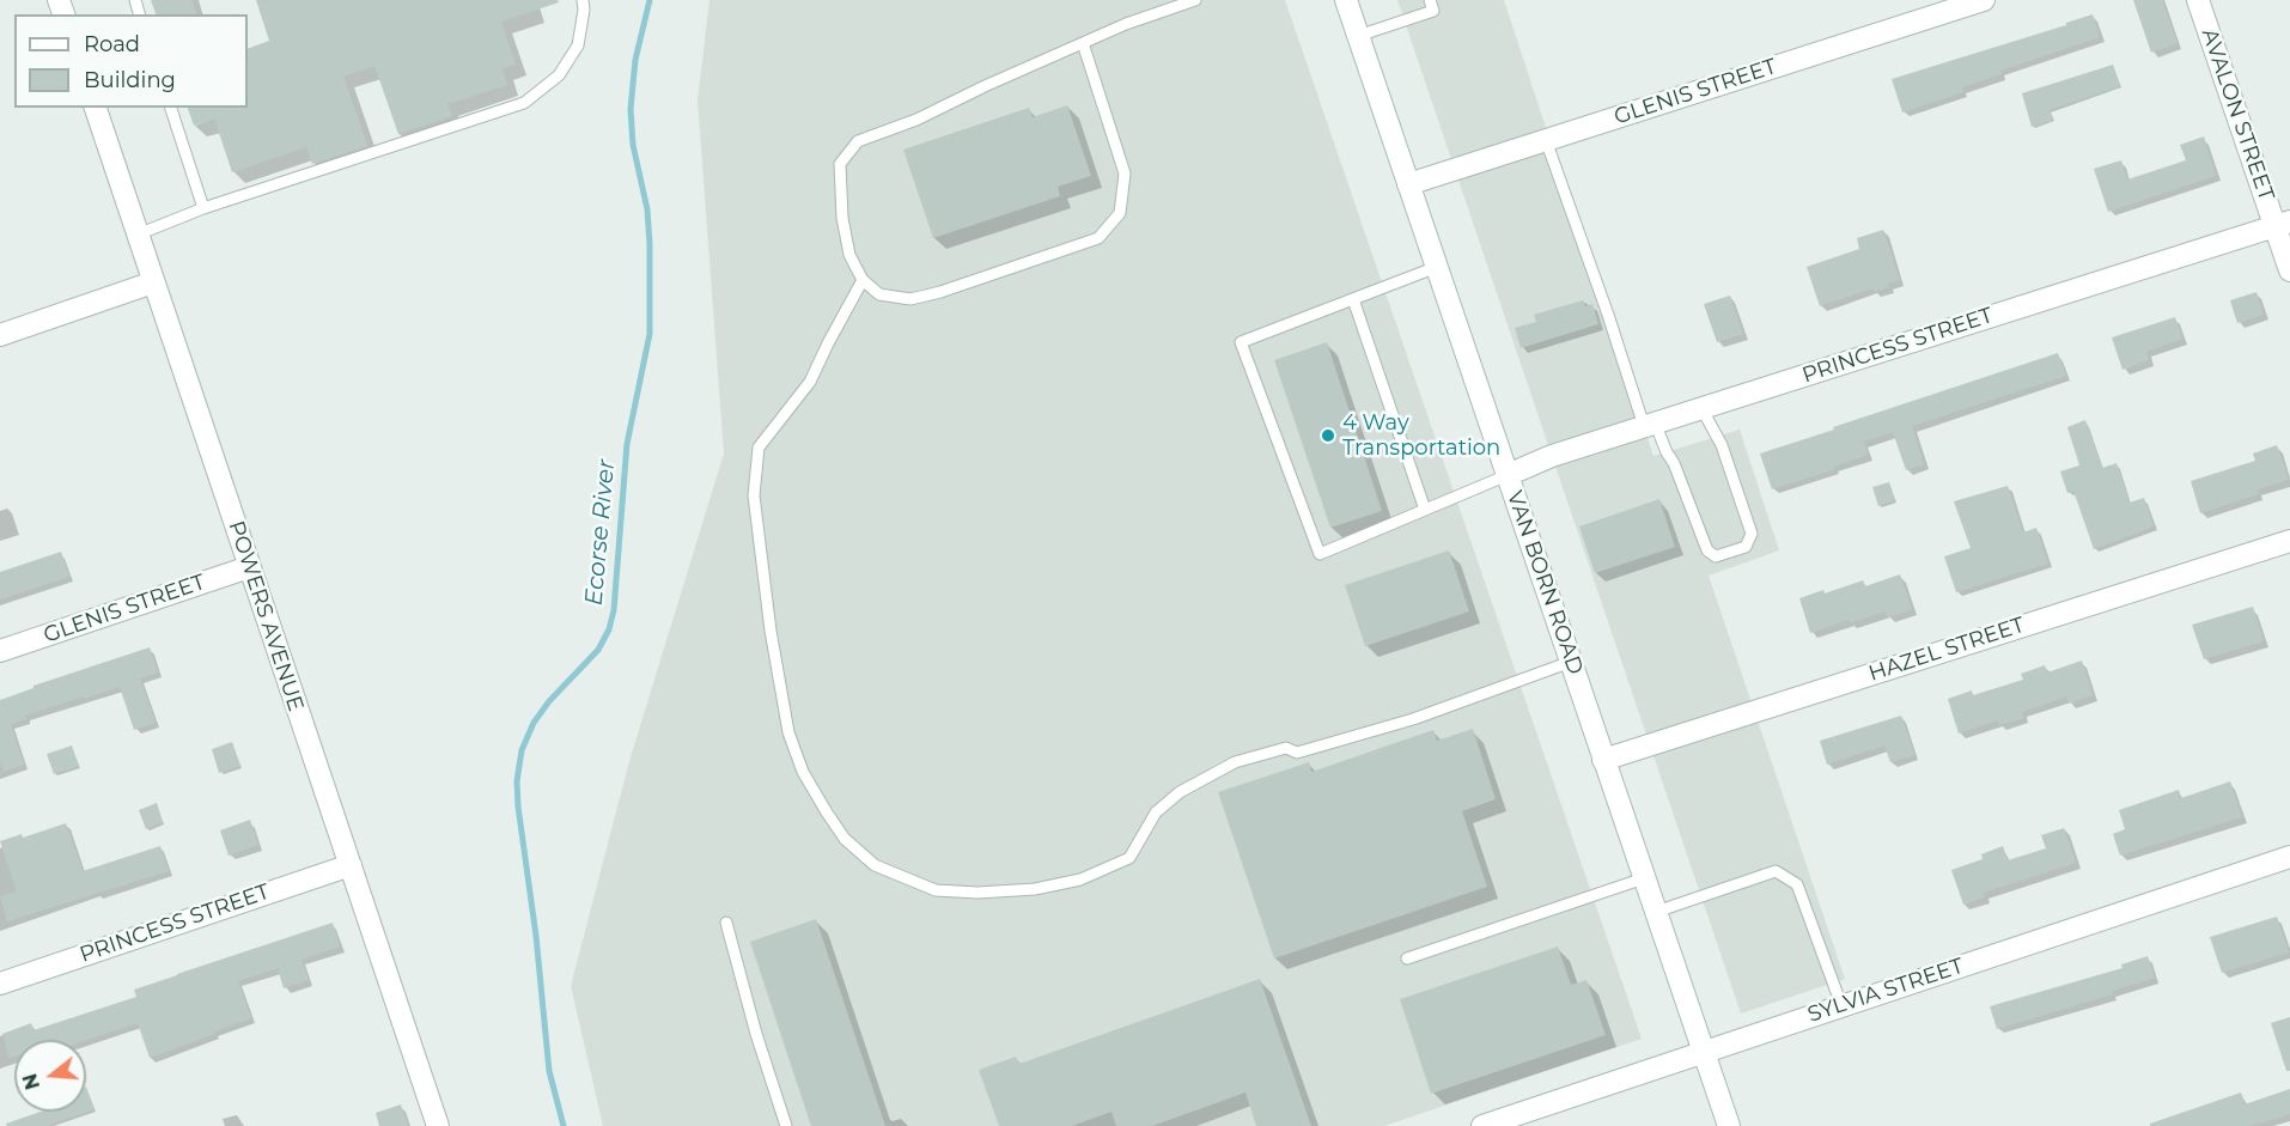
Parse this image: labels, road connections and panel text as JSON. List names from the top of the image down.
{
  "streets": {
    "street": [
      "GLENIS STREET",
      "AVALON STREET",
      "PRINCESS STREET",
      "VAN BORN ROAD",
      "POWERS AVENUE",
      "HAZEL STREET",
      "SYLVIA STREET"
    ]
  },
  "crossings": [
    ["GLENIS STREET", "VAN BORN ROAD"],
    ["GLENIS STREET", "POWERS AVENUE"],
    ["AVALON STREET", "PRINCESS STREET"],
    ["PRINCESS STREET", "VAN BORN ROAD"],
    ["PRINCESS STREET", "POWERS AVENUE"],
    ["VAN BORN ROAD", "HAZEL STREET"],
    ["VAN BORN ROAD", "SYLVIA STREET"]
  ],
  "water": ["Ecorse River"],
  "places": ["4 Way Transportation"],
  "legend": ["Road", "Building"],
  "north": "left"
}
